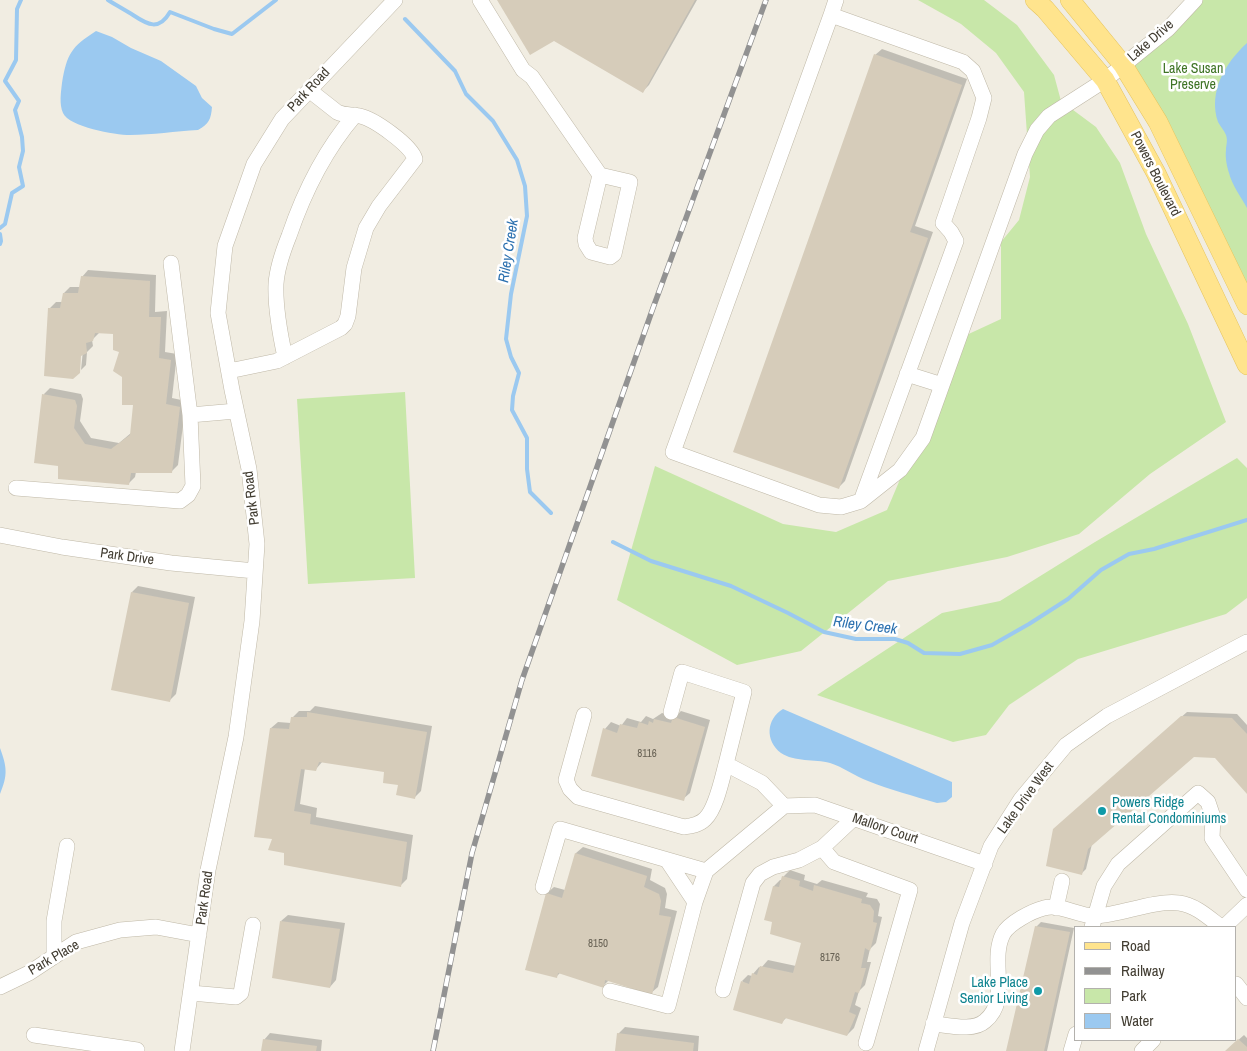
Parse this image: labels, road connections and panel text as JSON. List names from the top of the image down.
{
  "streets": {
    "main road": ["Powers Boulevard"],
    "street": [
      "Lake Drive",
      "Park Road",
      "Park Drive",
      "Lake Drive West",
      "Mallory Court",
      "Park Place"
    ]
  },
  "crossings": [
    ["Lake Drive", "Powers Boulevard"],
    ["Park Road", "Park Drive"],
    ["Park Road", "Park Place"],
    ["Lake Drive West", "Mallory Court"]
  ],
  "water": ["Riley Creek"],
  "parks": ["Lake Susan Preserve"],
  "places": ["Powers Ridge Rental Condominiums", "Lake Place Senior Living"],
  "house_numbers": ["8116", "8150", "8176"],
  "legend": [
    "Road",
    "Railway",
    "Park",
    "Water"
  ]
}
